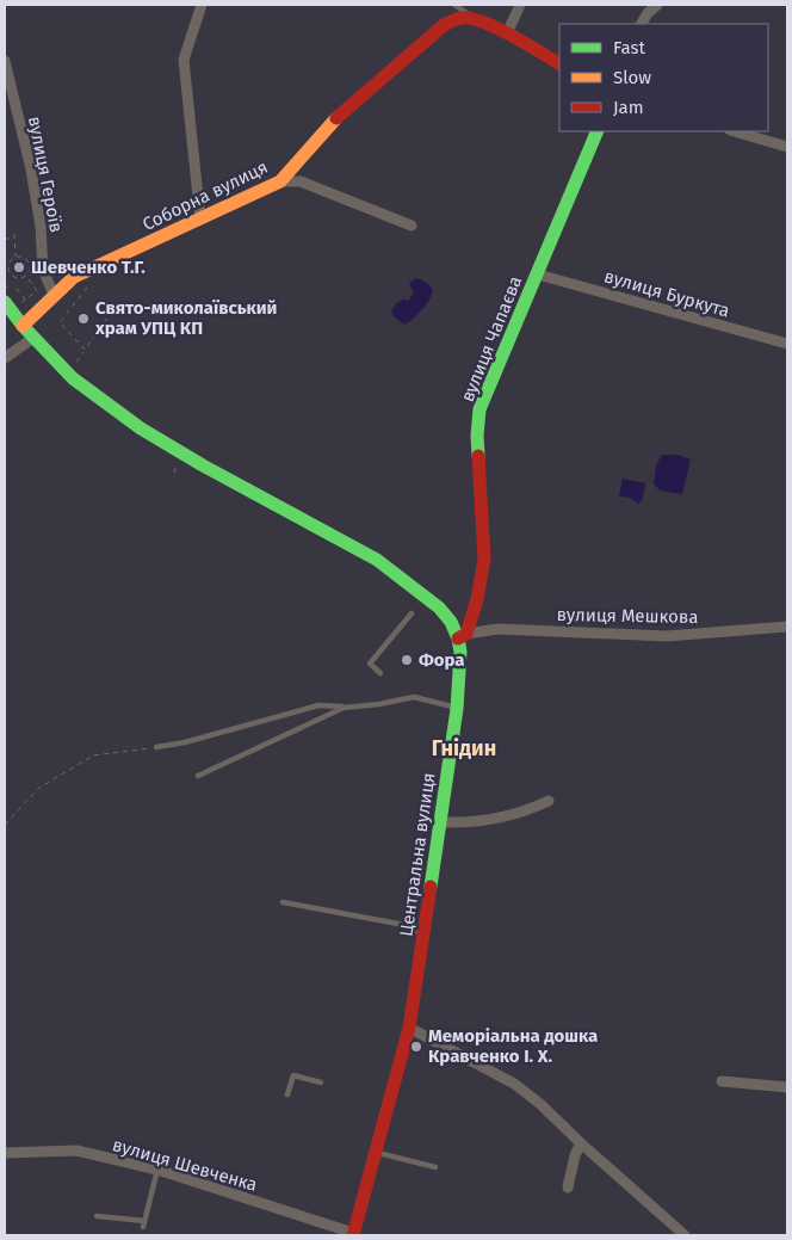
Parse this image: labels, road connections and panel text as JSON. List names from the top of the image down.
{
  "streets": {
    "street": [
      "вулиця Героїв",
      "Соборна вулиця",
      "вулиця Буркута",
      "вулиця Чапаєва",
      "вулиця Мешкова",
      "Центральна вулиця",
      "вулиця Шевченка"
    ]
  },
  "crossings": [
    ["вулиця Героїв", "Соборна вулиця"],
    ["Соборна вулиця", "Центральна вулиця"],
    ["вулиця Буркута", "вулиця Чапаєва"],
    ["вулиця Чапаєва", "вулиця Мешкова"],
    ["вулиця Чапаєва", "Центральна вулиця"],
    ["вулиця Мешкова", "Центральна вулиця"],
    ["Центральна вулиця", "вулиця Шевченка"]
  ],
  "districts": ["Гнідин"],
  "places": [
    "Шевченко Т.Г.",
    "Свято-миколаївський храм УПЦ КП",
    "Фора",
    "Меморіальна дошка Кравченко І. Х."
  ],
  "legend": ["Fast", "Slow", "Jam"]
}
